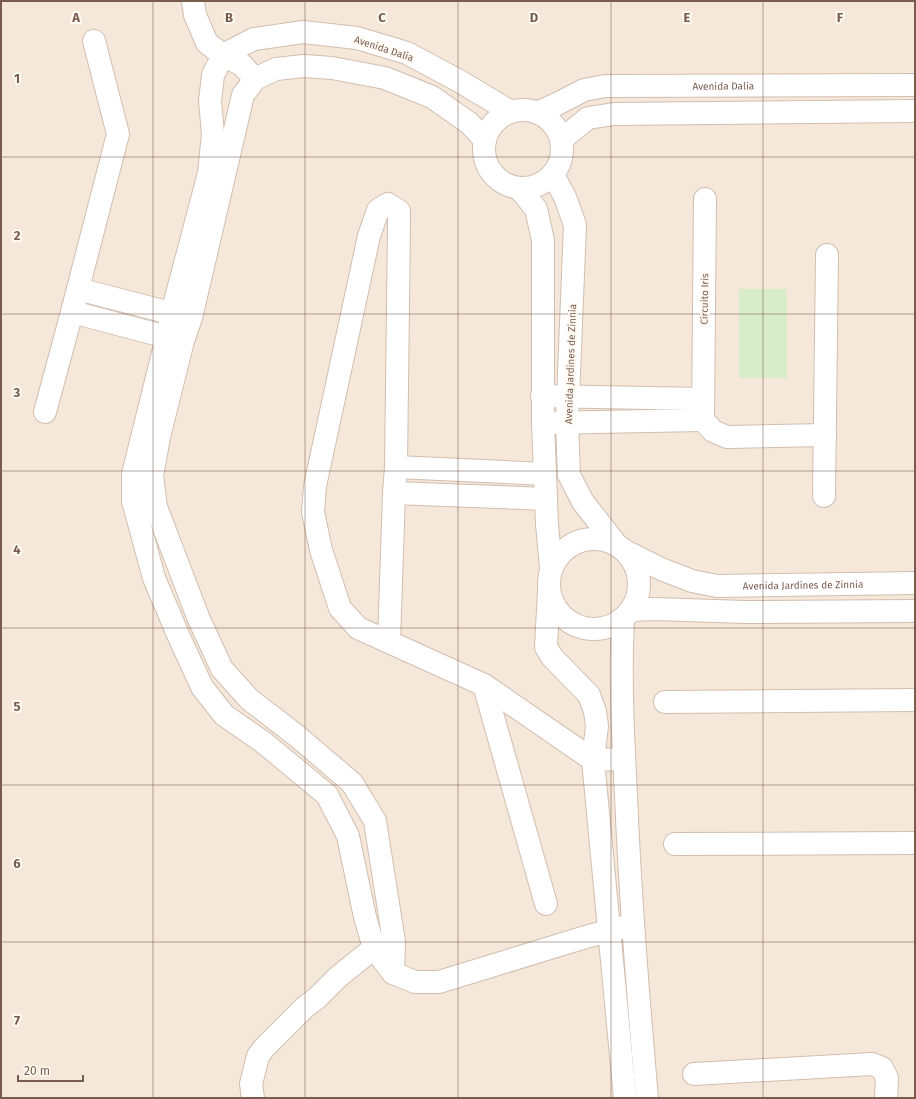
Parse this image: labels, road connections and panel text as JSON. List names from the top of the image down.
{
  "streets": {
    "street": ["Avenida Dalia", "Circuito Iris", "Avenida Jardines de Zinnia"]
  },
  "crossings": [
    ["Avenida Dalia", "Avenida Jardines de Zinnia"]
  ],
  "scale_bar": "20 m",
  "grid": {
    "columns": [
      "A",
      "B",
      "C",
      "D",
      "E",
      "F"
    ],
    "rows": [
      "1",
      "2",
      "3",
      "4",
      "5",
      "6",
      "7"
    ]
  }
}
